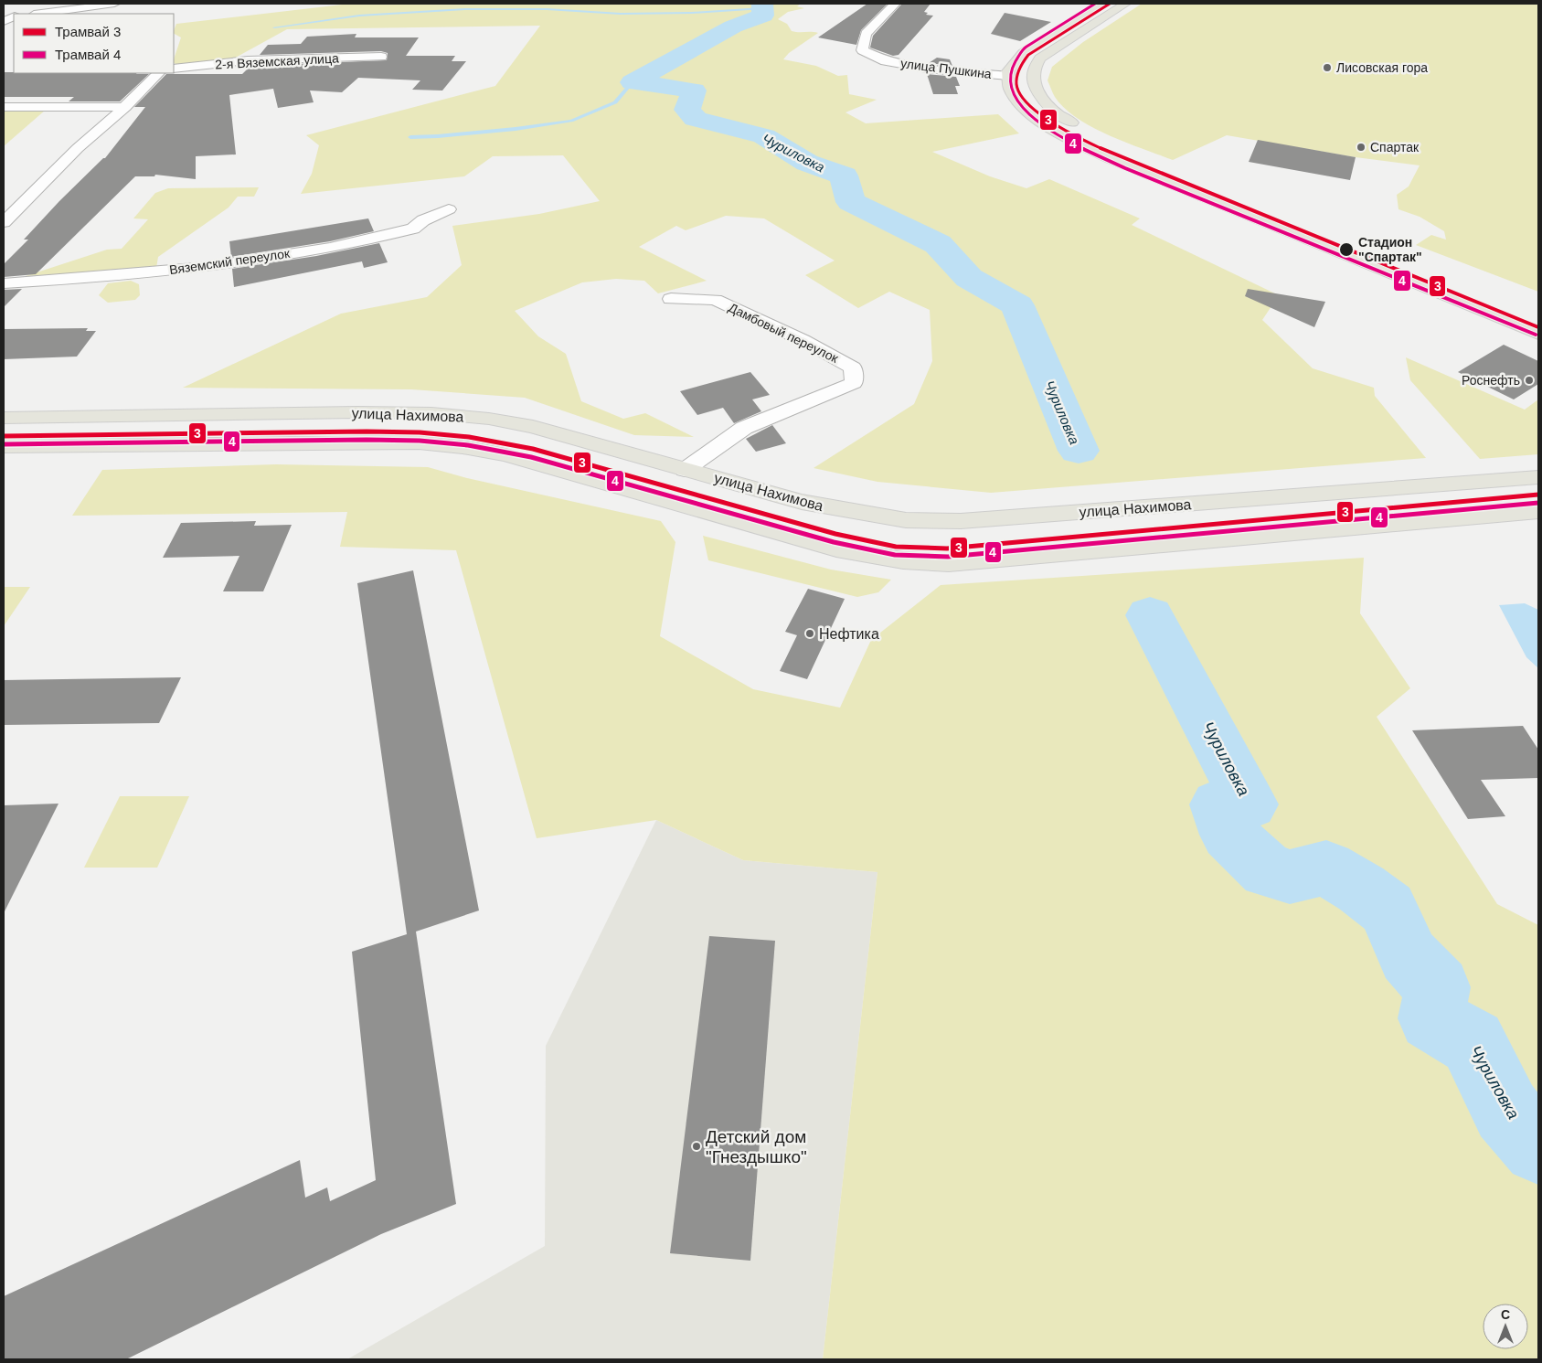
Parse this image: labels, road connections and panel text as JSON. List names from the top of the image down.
{
  "streets": {
    "main road": ["улица Нахимова"],
    "street": [
      "2-я Вяземская улица",
      "улица Пушкина",
      "Вяземский переулок",
      "Дамбовый переулок"
    ]
  },
  "crossings": [
    ["Дамбовый переулок", "улица Нахимова"]
  ],
  "water": ["Чуриловка"],
  "places": [
    "Лисовская гора",
    "Спартак",
    "Стадион \"Спартак\"",
    "Роснефть",
    "Нефтика",
    "Детский дом \"Гнездышко\""
  ],
  "lines": ["tram line 3", "tram line 4"],
  "legend": ["Трамвай 3", "Трамвай 4"],
  "north": "top"
}
